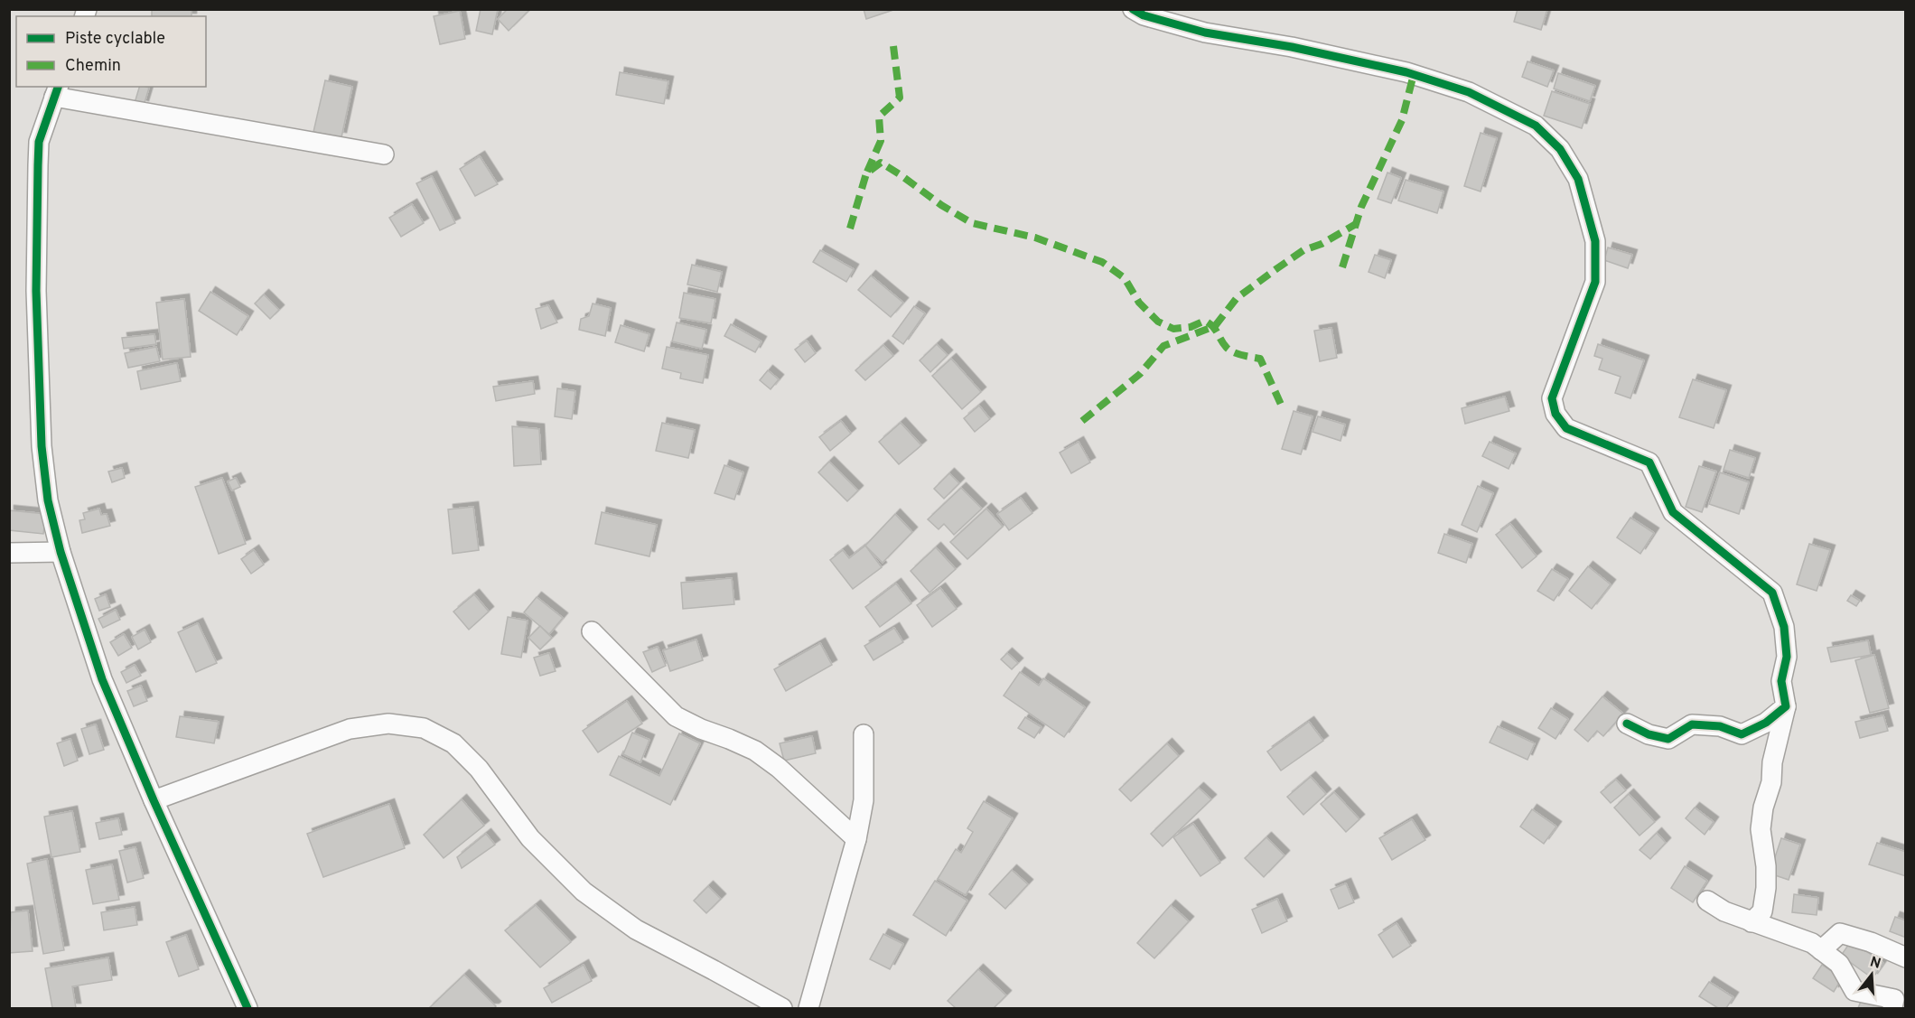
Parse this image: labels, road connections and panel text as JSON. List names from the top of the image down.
{
  "legend": ["Piste cyclable", "Chemin"],
  "north": "top"
}
